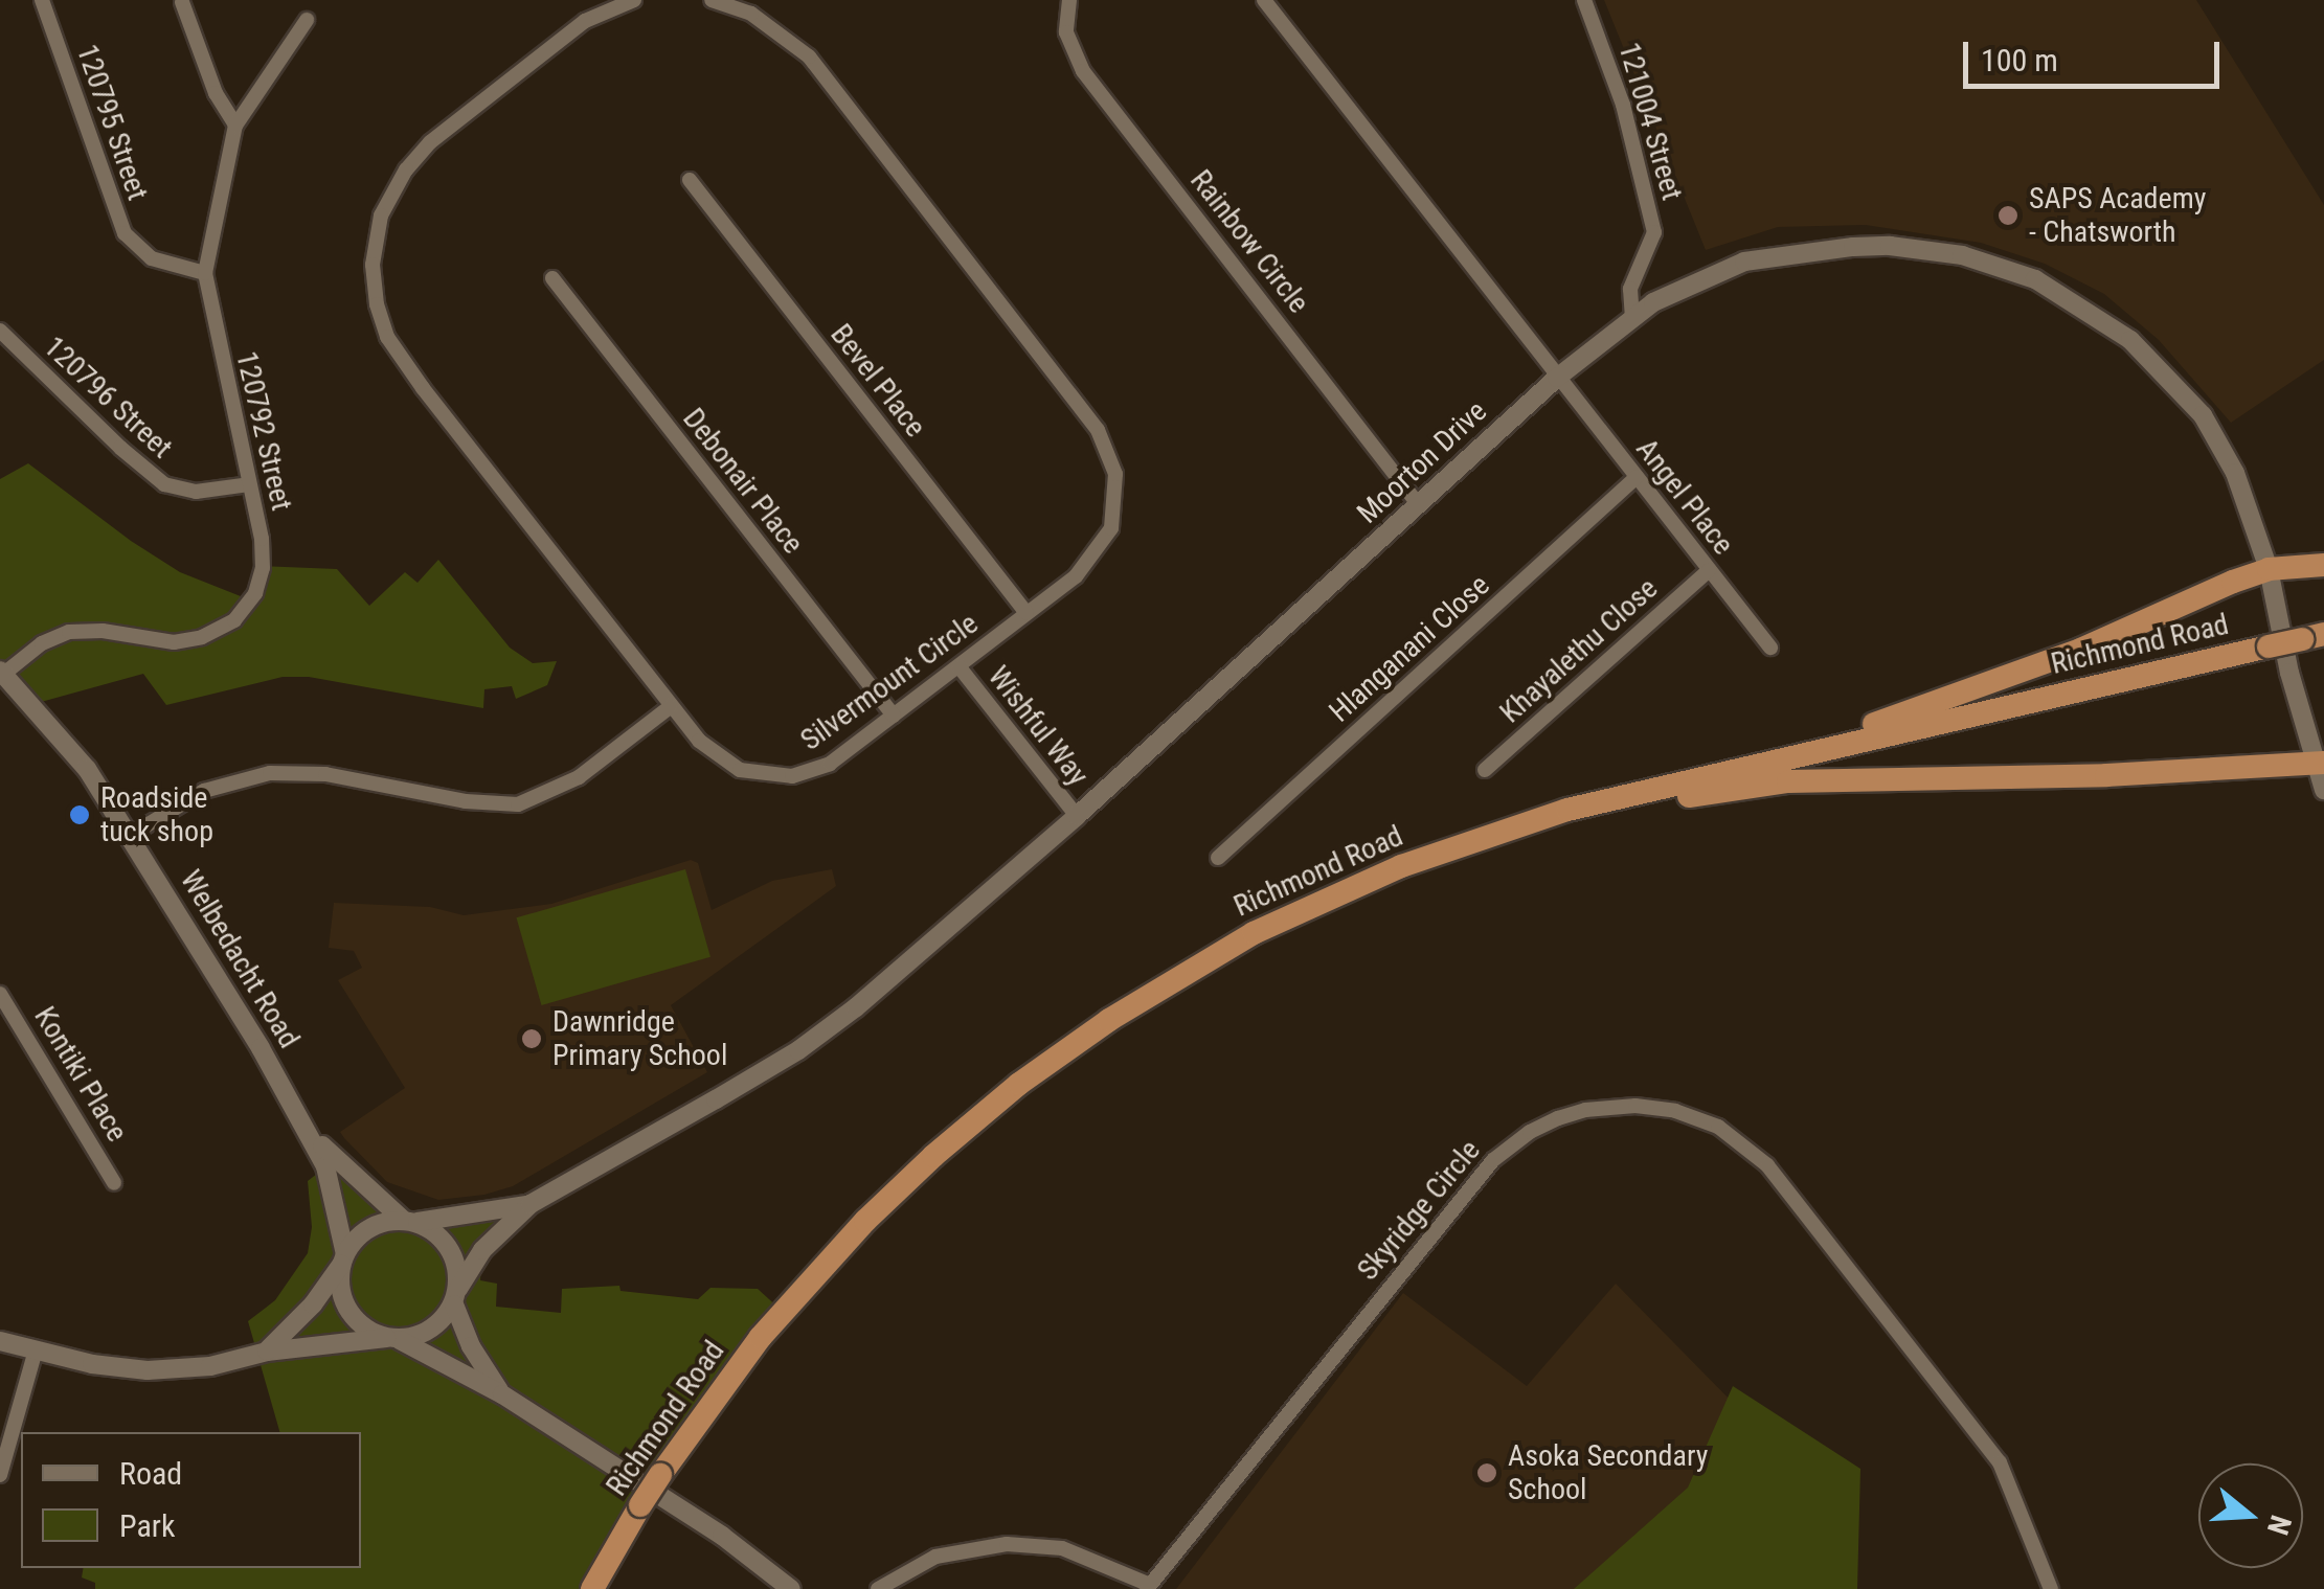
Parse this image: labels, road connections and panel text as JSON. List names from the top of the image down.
{
  "streets": {
    "highway": ["Richmond Road"],
    "street": [
      "121004 Street",
      "120795 Street",
      "Rainbow Circle",
      "Bevel Place",
      "120796 Street",
      "120792 Street",
      "Moorton Drive",
      "Debonair Place",
      "Angel Place",
      "Hlanganani Close",
      "Khayalethu Close",
      "Silvermount Circle",
      "Wishful Way",
      "Welbedacht Road",
      "Kontiki Place",
      "Skyridge Circle"
    ]
  },
  "crossings": [
    ["121004 Street", "Moorton Drive"],
    ["120795 Street", "120792 Street"],
    ["Rainbow Circle", "Moorton Drive"],
    ["Bevel Place", "Silvermount Circle"],
    ["120796 Street", "120792 Street"],
    ["120792 Street", "Welbedacht Road"],
    ["Moorton Drive", "Angel Place"],
    ["Moorton Drive", "Wishful Way"],
    ["Moorton Drive", "Welbedacht Road"],
    ["Debonair Place", "Silvermount Circle"],
    ["Angel Place", "Hlanganani Close"],
    ["Angel Place", "Khayalethu Close"],
    ["Silvermount Circle", "Wishful Way"]
  ],
  "places": [
    "SAPS Academy - Chatsworth",
    "Roadside tuck shop",
    "Dawnridge Primary School",
    "Asoka Secondary School"
  ],
  "legend": ["Road", "Park"],
  "scale_bar": "100 m",
  "north": "right"
}
